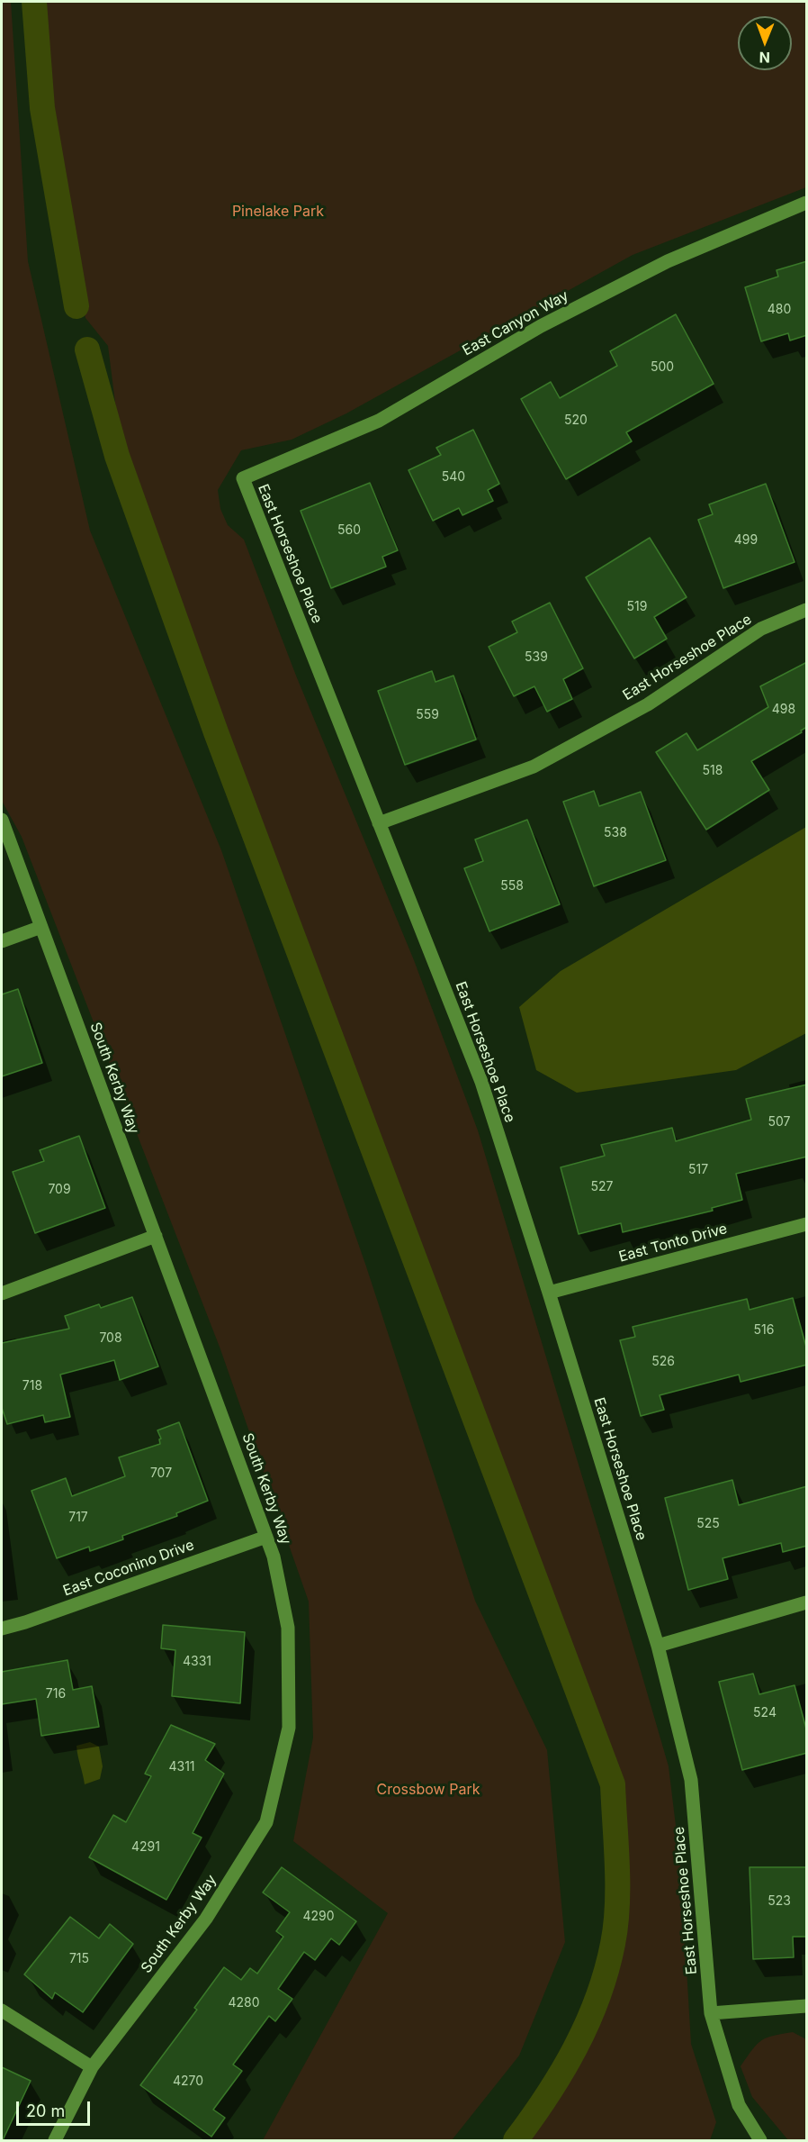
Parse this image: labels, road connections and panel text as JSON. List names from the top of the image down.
{
  "streets": {
    "street": [
      "East Canyon Way",
      "East Horseshoe Place",
      "South Kerby Way",
      "East Tonto Drive",
      "East Coconino Drive"
    ]
  },
  "crossings": [
    ["East Canyon Way", "East Horseshoe Place"],
    ["East Horseshoe Place", "East Tonto Drive"],
    ["South Kerby Way", "East Coconino Drive"]
  ],
  "parks": ["Pinelake Park", "Crossbow Park"],
  "house_numbers": [
    "480",
    "500",
    "520",
    "540",
    "560",
    "499",
    "519",
    "539",
    "498",
    "559",
    "518",
    "538",
    "558",
    "507",
    "517",
    "527",
    "709",
    "516",
    "708",
    "526",
    "718",
    "707",
    "717",
    "525",
    "4331",
    "716",
    "524",
    "4311",
    "4291",
    "523",
    "4290",
    "715",
    "4280",
    "4270"
  ],
  "scale_bar": "20 m",
  "north": "bottom"
}
